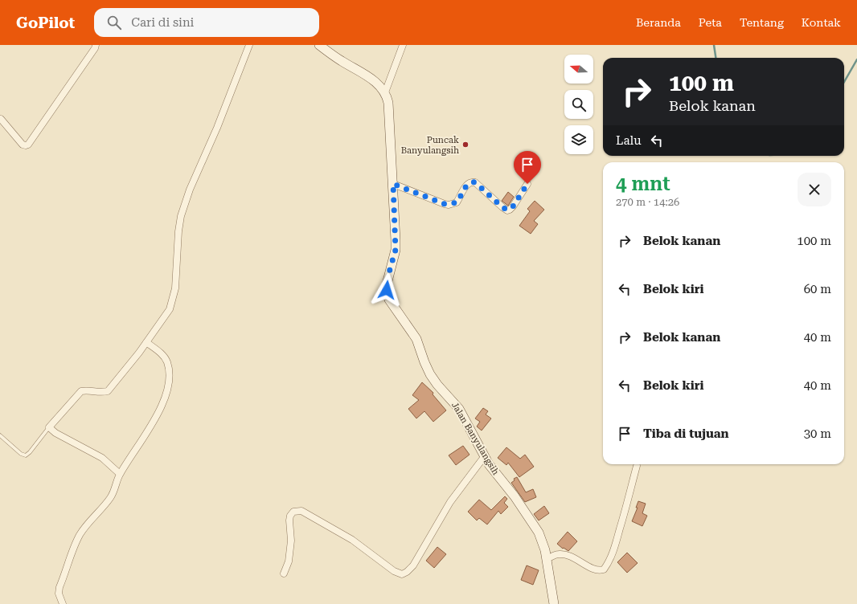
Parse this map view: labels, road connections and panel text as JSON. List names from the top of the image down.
{
  "streets": {
    "street": ["Jalan Banyulangsih"]
  },
  "places": ["Puncak Banyulangsih"],
  "north": "left",
  "page": {
    "header": "GoPilot",
    "search": "Cari di sini",
    "nav": [
      "Beranda",
      "Peta",
      "Tentang",
      "Kontak"
    ],
    "turn": ["100 m", "Belok kanan"],
    "then": "Lalu",
    "heading": ["4 mnt", "270 m · 14:26"],
    "list": [
      {
        "name": "Belok kanan",
        "value": "100 m"
      },
      {
        "name": "Belok kiri",
        "value": "60 m"
      },
      {
        "name": "Belok kanan",
        "value": "40 m"
      },
      {
        "name": "Belok kiri",
        "value": "40 m"
      },
      {
        "name": "Tiba di tujuan",
        "value": "30 m"
      }
    ]
  }
}
